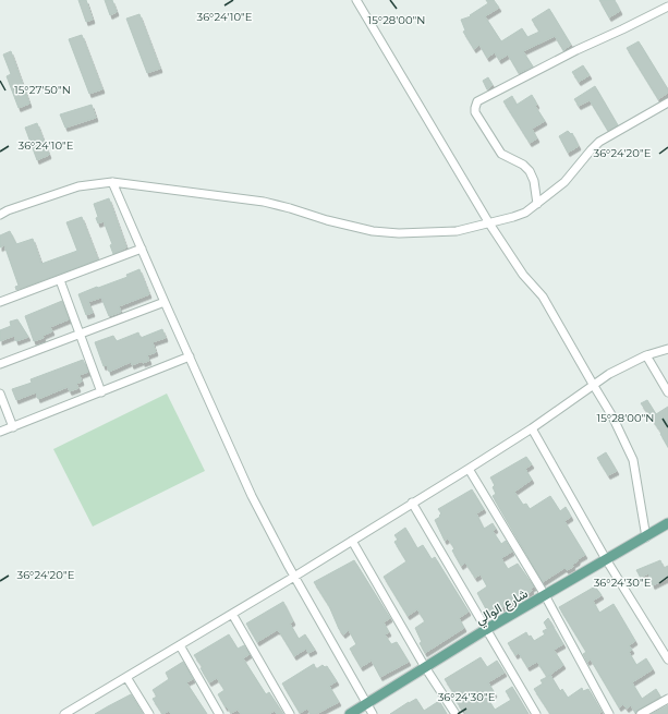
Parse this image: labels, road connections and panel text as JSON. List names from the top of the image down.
{
  "streets": {
    "main road": ["شارع الوالي"]
  },
  "coordinates": [
    "36°24'10\"E",
    "15°28'00\"N",
    "15°27'50\"N",
    "36°24'20\"E",
    "36°24'30\"E"
  ]
}
